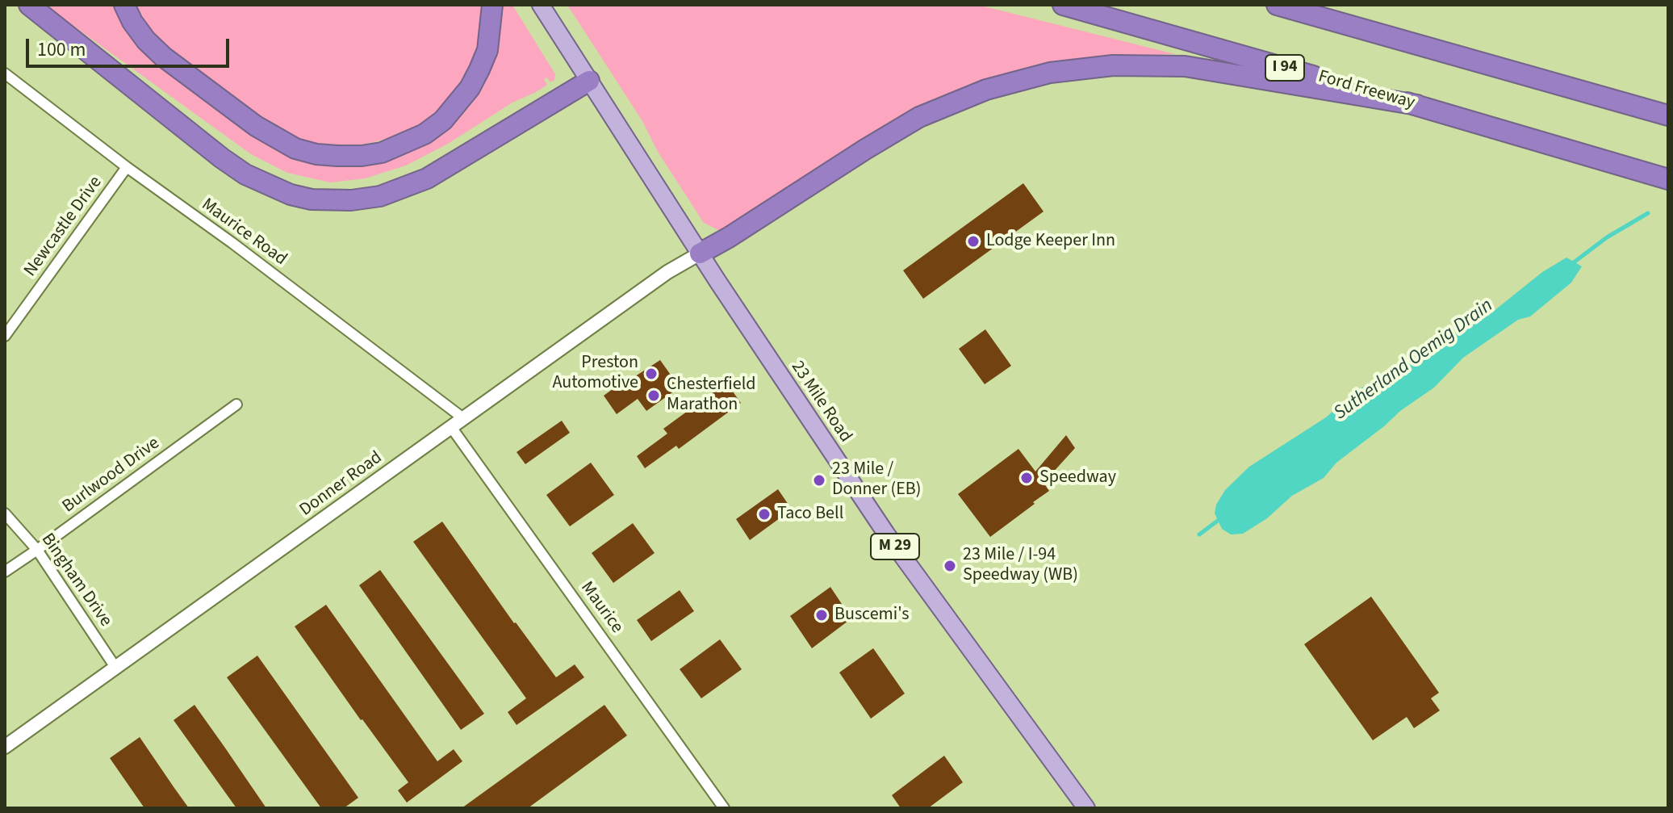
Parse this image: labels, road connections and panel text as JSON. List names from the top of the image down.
{
  "streets": {
    "highway": ["I 94", "Ford Freeway"],
    "main road": ["23 Mile Road", "M 29"],
    "street": [
      "Newcastle Drive",
      "Maurice Road",
      "Burlwood Drive",
      "Donner Road",
      "Bingham Drive",
      "Maurice"
    ]
  },
  "crossings": [
    ["Newcastle Drive", "Maurice Road"],
    ["Maurice Road", "Donner Road"],
    ["23 Mile Road", "Donner Road"],
    ["Burlwood Drive", "Bingham Drive"],
    ["Donner Road", "Bingham Drive"],
    ["Donner Road", "Maurice"]
  ],
  "water": ["Sutherland Oemig Drain"],
  "places": [
    "Lodge Keeper Inn",
    "Preston Automotive",
    "Chesterfield Marathon",
    "Speedway",
    "23 Mile / Donner (EB)",
    "Taco Bell",
    "23 Mile / I-94 Speedway (WB)",
    "Buscemi's"
  ],
  "scale_bar": "100 m"
}
